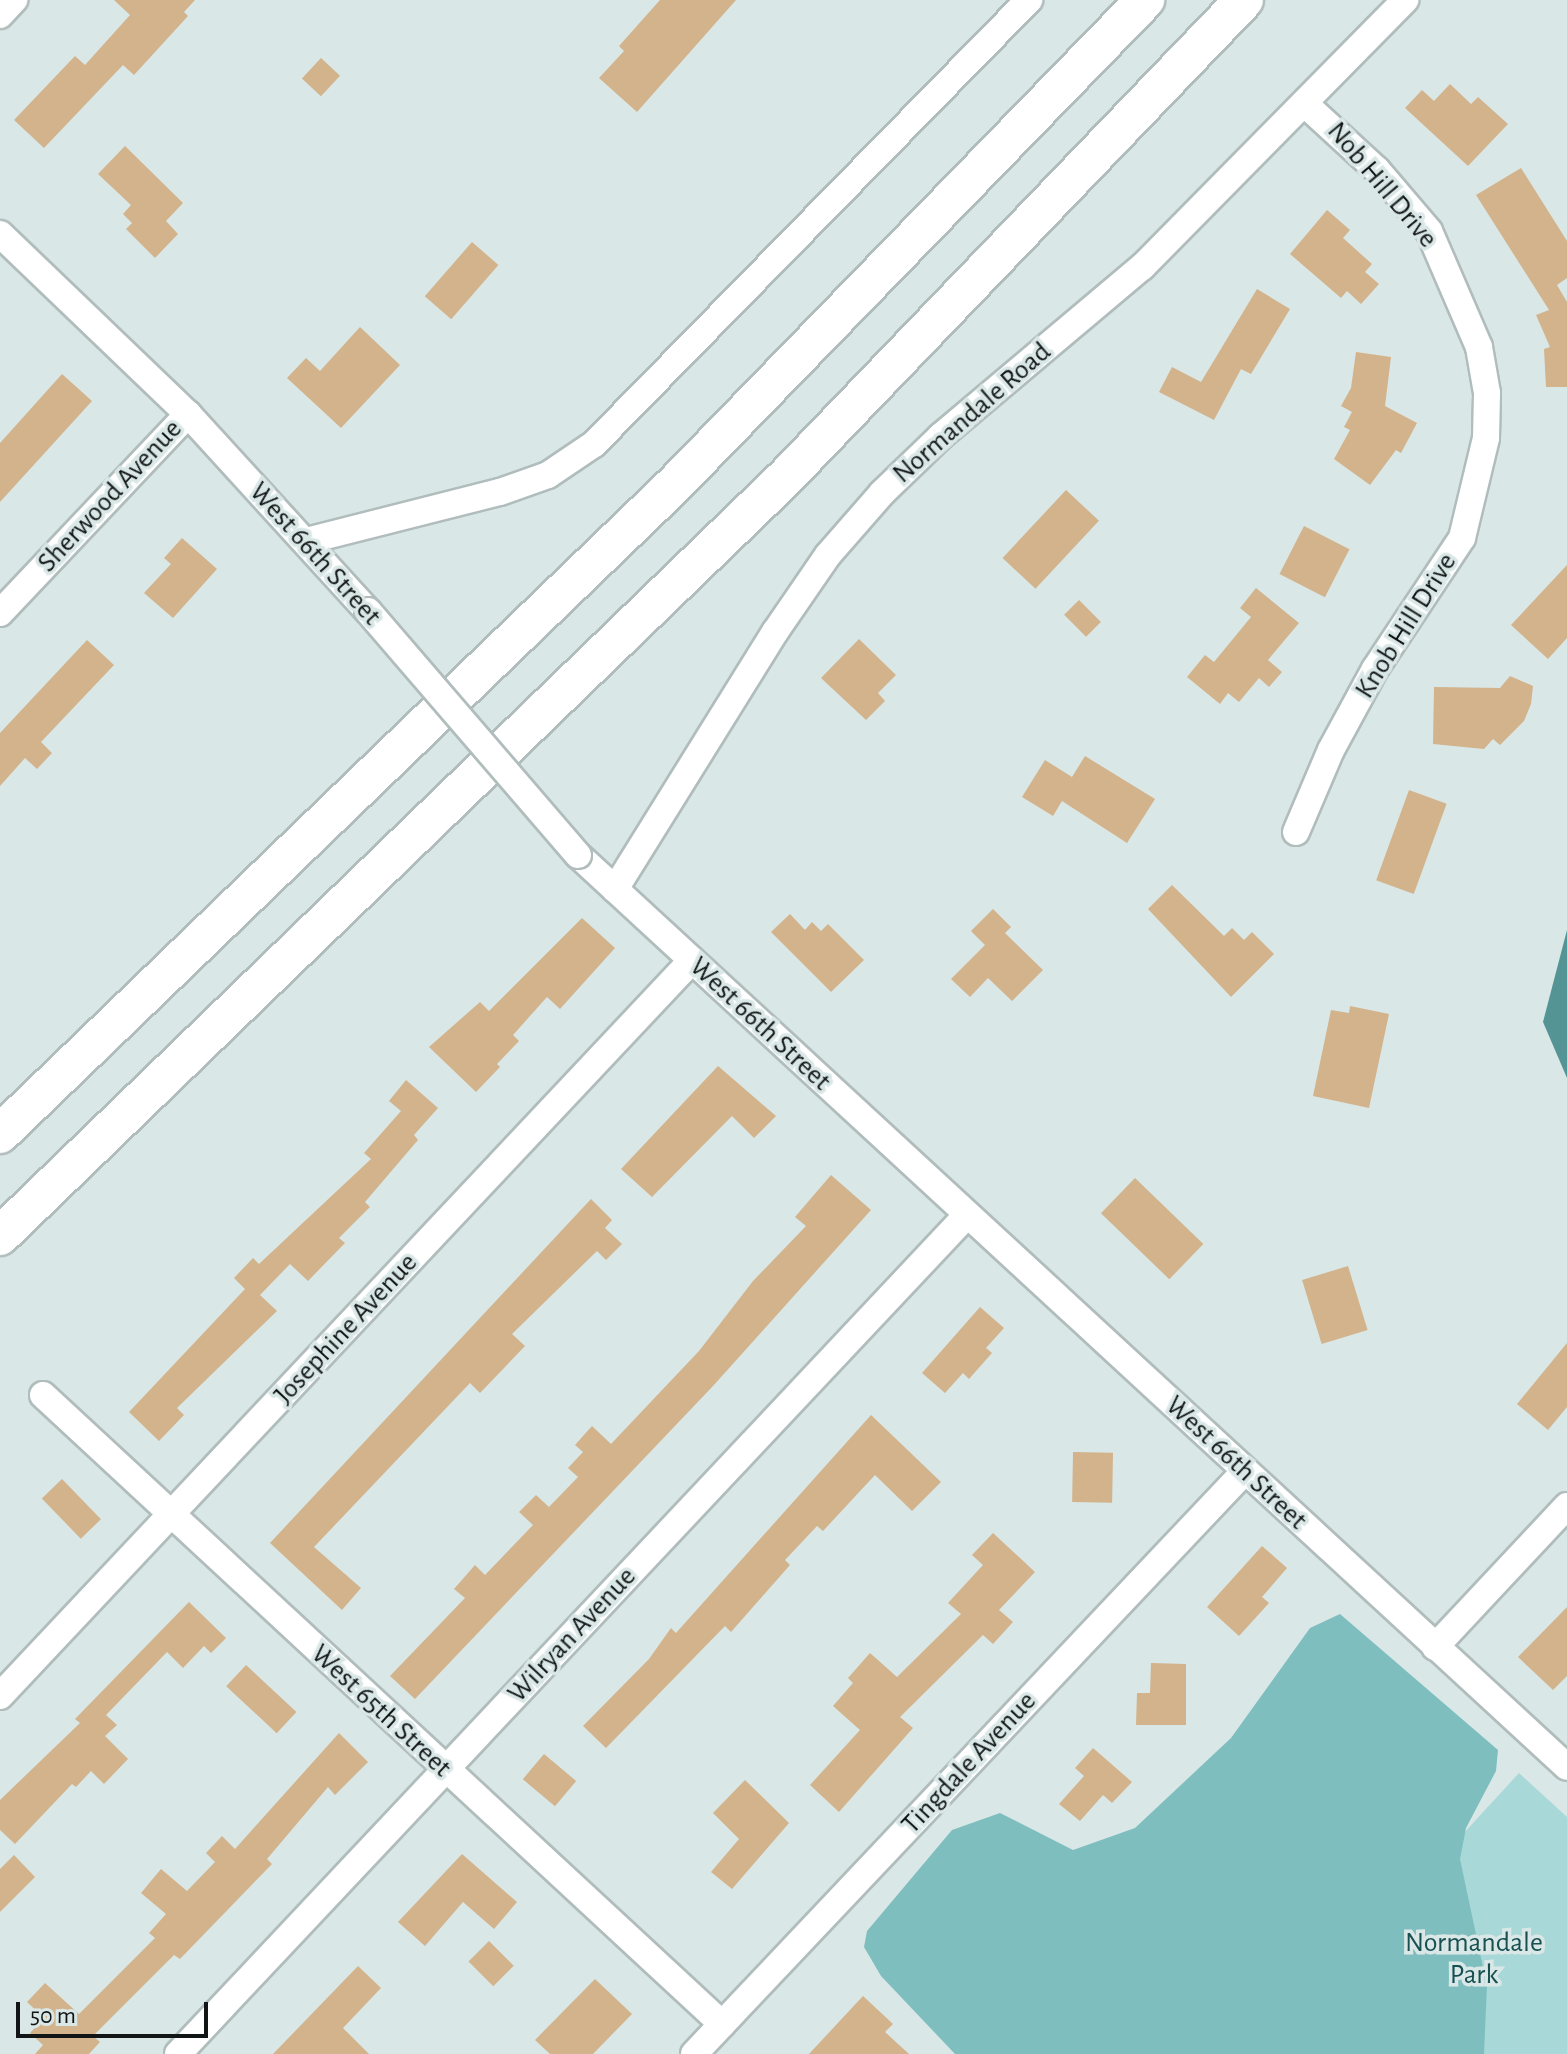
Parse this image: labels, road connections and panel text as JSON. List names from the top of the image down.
{
  "streets": {
    "street": [
      "Nob Hill Drive",
      "Normandale Road",
      "Sherwood Avenue",
      "West 66th Street",
      "Knob Hill Drive",
      "Josephine Avenue",
      "Wilryan Avenue",
      "West 65th Street",
      "Tingdale Avenue"
    ]
  },
  "crossings": [
    ["Nob Hill Drive", "Normandale Road"],
    ["Nob Hill Drive", "Knob Hill Drive"],
    ["Normandale Road", "West 66th Street"],
    ["Sherwood Avenue", "West 66th Street"],
    ["West 66th Street", "Josephine Avenue"],
    ["West 66th Street", "Wilryan Avenue"],
    ["West 66th Street", "Tingdale Avenue"],
    ["Josephine Avenue", "West 65th Street"],
    ["Wilryan Avenue", "West 65th Street"],
    ["West 65th Street", "Tingdale Avenue"]
  ],
  "parks": ["Normandale Park"],
  "scale_bar": "50 m"
}
